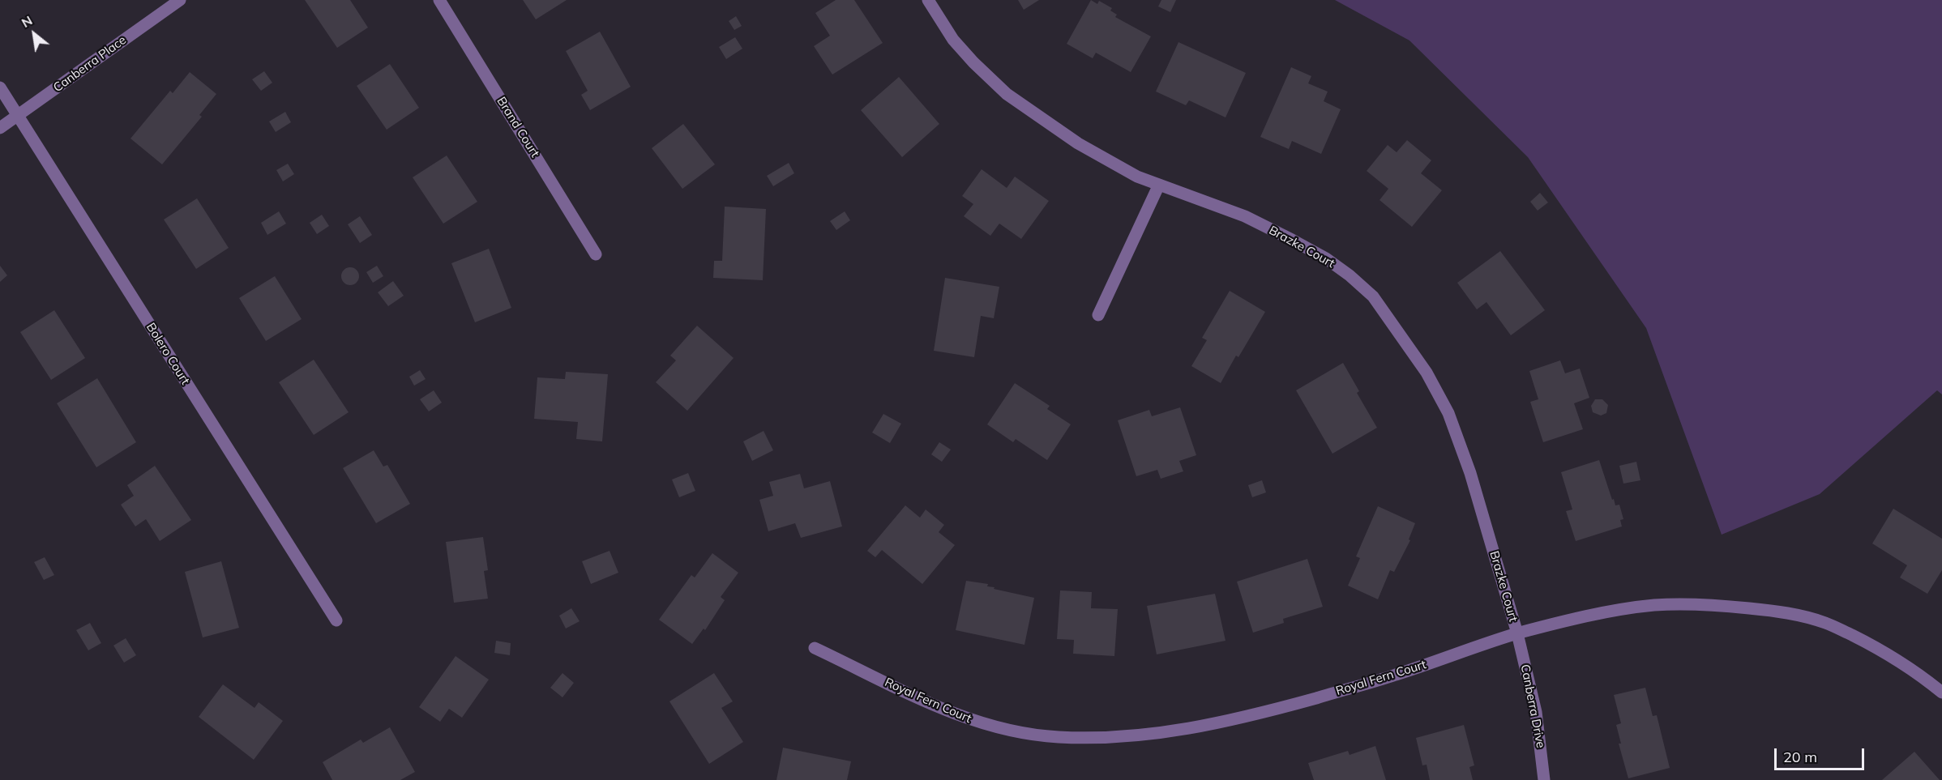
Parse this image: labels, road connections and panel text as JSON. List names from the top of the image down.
{
  "streets": {
    "street": [
      "Canberra Place",
      "Brand Court",
      "Brazke Court",
      "Bolero Court",
      "Royal Fern Court",
      "Canberra Drive"
    ]
  },
  "crossings": [
    ["Canberra Place", "Bolero Court"],
    ["Brazke Court", "Royal Fern Court"],
    ["Brazke Court", "Canberra Drive"],
    ["Royal Fern Court", "Canberra Drive"]
  ],
  "scale_bar": "20 m",
  "north": "top left"
}
